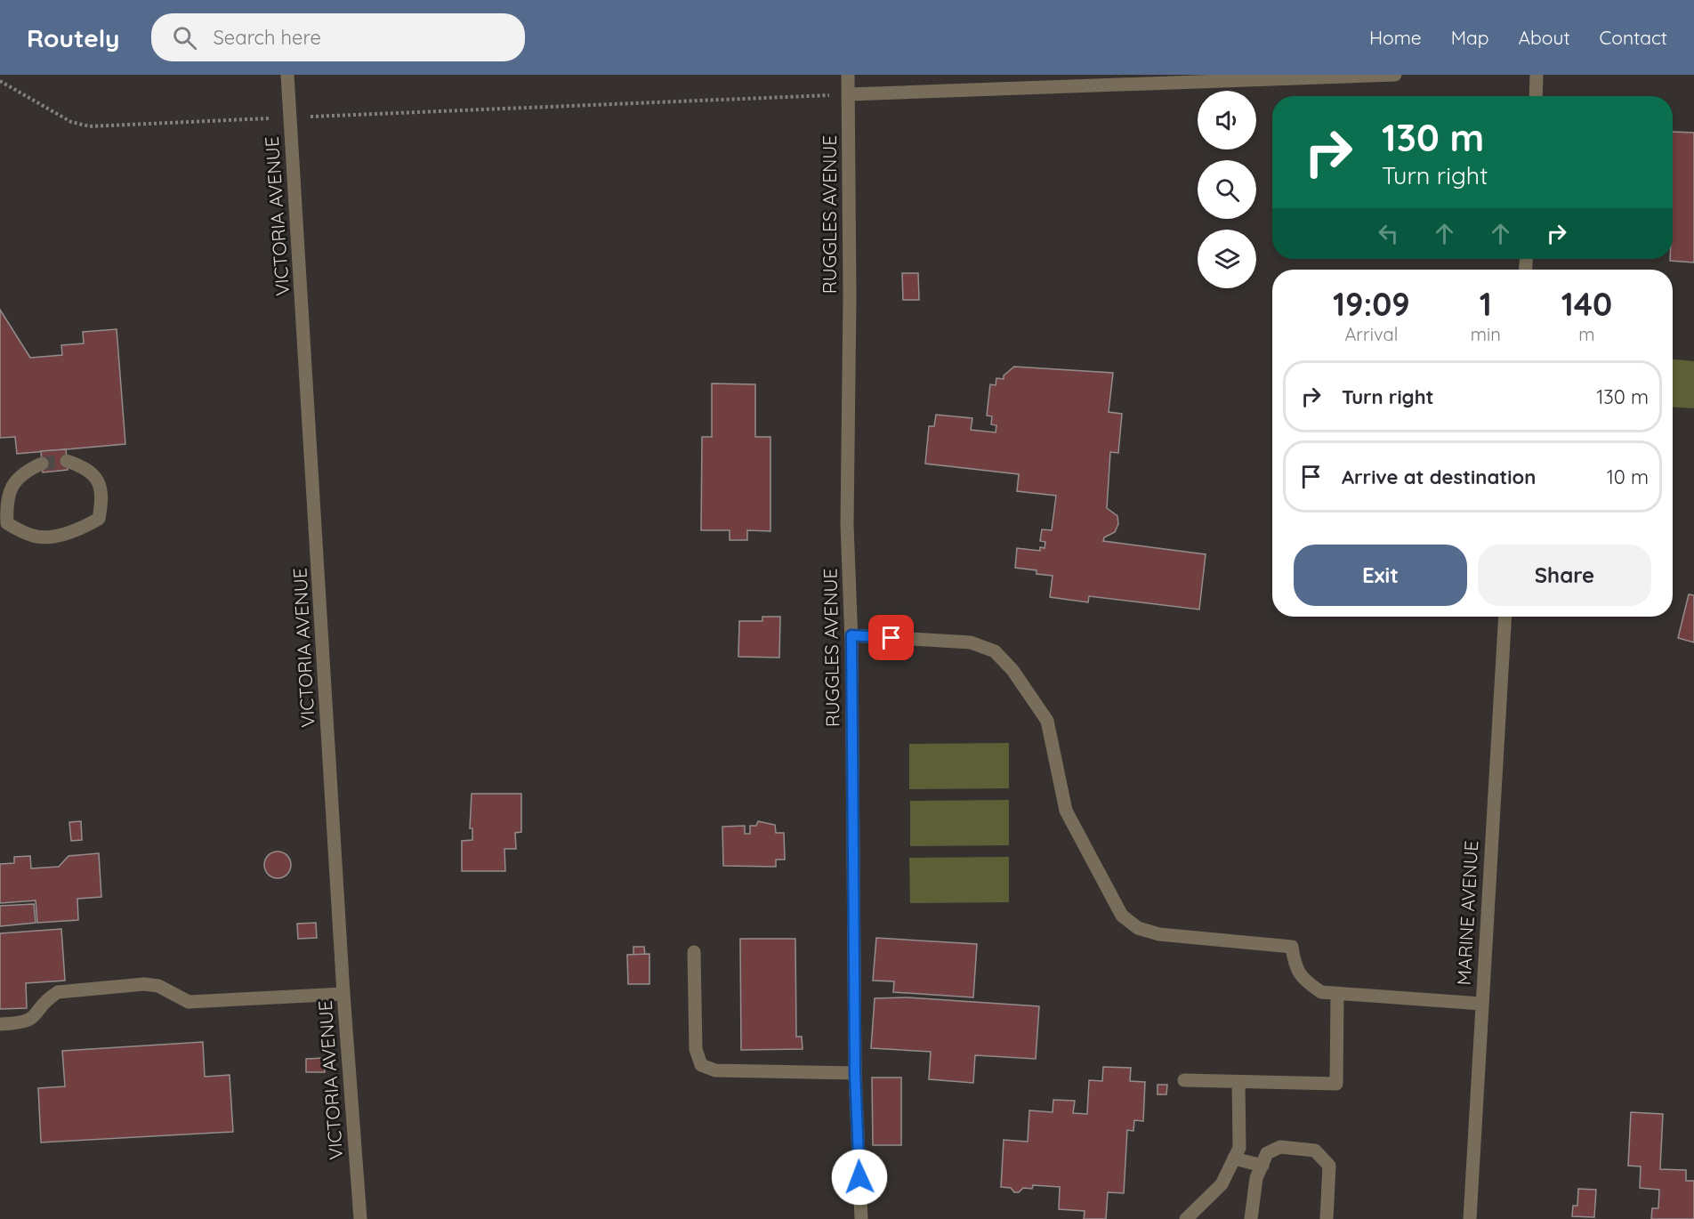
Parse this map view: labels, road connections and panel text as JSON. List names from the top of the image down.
{
  "streets": {
    "street": ["RUGGLES AVENUE", "VICTORIA AVENUE", "MARINE AVENUE"]
  },
  "page": {
    "header": "Routely",
    "search": "Search here",
    "nav": [
      "Home",
      "Map",
      "About",
      "Contact"
    ],
    "turn": ["130 m", "Turn right"],
    "eta": [
      "19:09",
      "Arrival",
      "1",
      "min",
      "140",
      "m"
    ],
    "list": [
      {
        "name": "Turn right",
        "value": "130 m"
      },
      {
        "name": "Arrive at destination",
        "value": "10 m"
      }
    ],
    "buttons": ["Exit", "Share"]
  }
}
